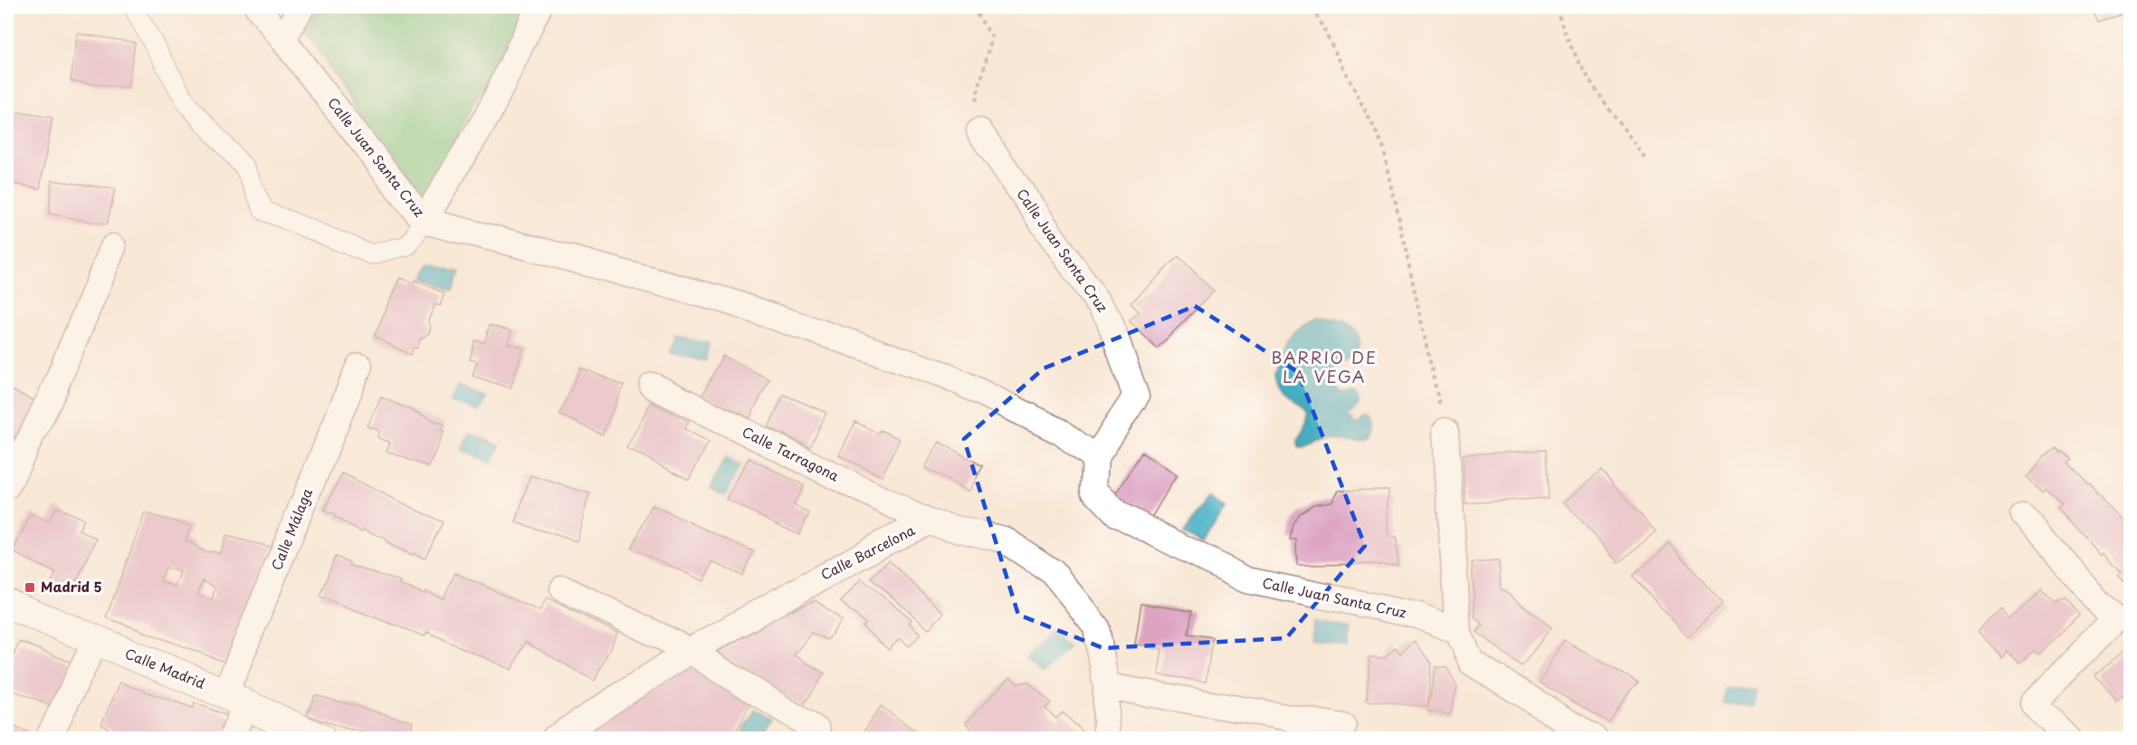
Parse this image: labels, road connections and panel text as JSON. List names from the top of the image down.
{
  "streets": {
    "street": [
      "Calle Juan Santa Cruz",
      "Calle Tarragona",
      "Calle Málaga",
      "Calle Barcelona",
      "Calle Madrid"
    ]
  },
  "crossings": [
    ["Calle Tarragona", "Calle Barcelona"],
    ["Calle Málaga", "Calle Madrid"]
  ],
  "districts": ["BARRIO DE LA VEGA"],
  "places": {
    "transit": ["Madrid 5"]
  }
}
